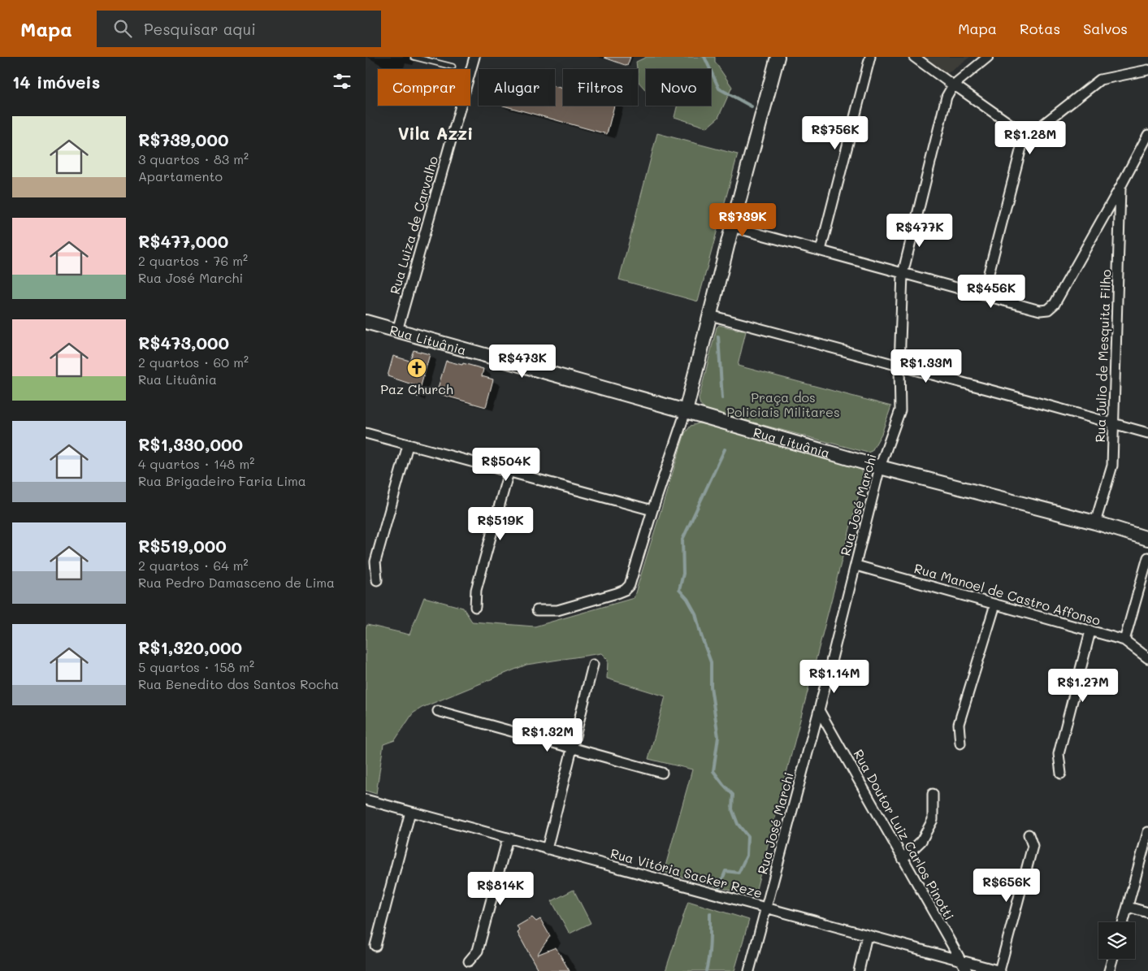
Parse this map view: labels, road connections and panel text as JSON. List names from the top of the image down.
{
  "streets": {
    "street": [
      "Rua Luiza de Carvalho",
      "Rua Lituânia",
      "Rua Julio de Mesquita Filho",
      "Rua José Marchi",
      "Rua Manoel de Castro Affonso",
      "Rua Doutor Luiz Carlos Pinotti",
      "Rua Vitória Sacker Reze"
    ]
  },
  "crossings": [
    ["Rua Luiza de Carvalho", "Rua Lituânia"],
    ["Rua Lituânia", "Rua Julio de Mesquita Filho"],
    ["Rua Lituânia", "Rua José Marchi"],
    ["Rua José Marchi", "Rua Manoel de Castro Affonso"],
    ["Rua José Marchi", "Rua Doutor Luiz Carlos Pinotti"],
    ["Rua José Marchi", "Rua Vitória Sacker Reze"],
    ["Rua Doutor Luiz Carlos Pinotti", "Rua Vitória Sacker Reze"]
  ],
  "districts": ["Vila Azzi"],
  "parks": ["Praça dos Policiais Militares"],
  "places": {
    "church": ["Paz Church"]
  },
  "page": {
    "header": "Mapa",
    "search": "Pesquisar aqui",
    "nav": ["Mapa", "Rotas", "Salvos"],
    "heading": "14 imóveis",
    "chip": [
      "Comprar",
      "Alugar",
      "Filtros",
      "Novo"
    ],
    "list": [
      {
        "name": "R$739,000",
        "note": "3 quartos · 83 m² · Apartamento"
      },
      {
        "name": "R$477,000",
        "note": "2 quartos · 76 m² · Rua José Marchi"
      },
      {
        "name": "R$473,000",
        "note": "2 quartos · 60 m² · Rua Lituânia"
      },
      {
        "name": "R$1,330,000",
        "note": "4 quartos · 148 m² · Rua Brigadeiro Faria Lima"
      },
      {
        "name": "R$519,000",
        "note": "2 quartos · 64 m² · Rua Pedro Damasceno de Lima"
      },
      {
        "name": "R$1,320,000",
        "note": "5 quartos · 158 m² · Rua Benedito dos Santos Rocha"
      }
    ],
    "price": [
      "R$756K",
      "R$1.28M",
      "R$739K",
      "R$477K",
      "R$456K",
      "R$473K",
      "R$1.33M",
      "R$504K",
      "R$519K",
      "R$1.14M",
      "R$1.27M",
      "R$1.32M",
      "R$656K",
      "R$814K"
    ]
  }
}
